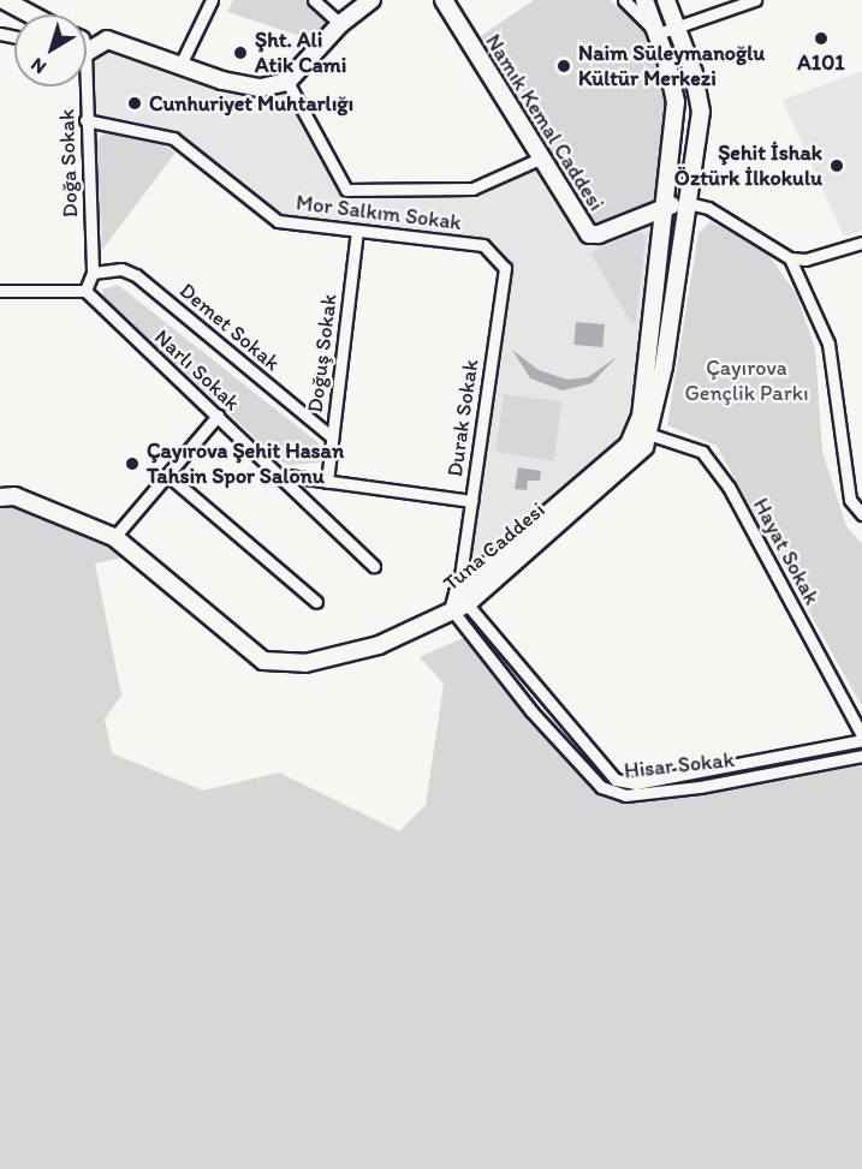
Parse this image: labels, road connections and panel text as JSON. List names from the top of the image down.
{
  "streets": {
    "street": [
      "Namık Kemal Caddesi",
      "Doğa Sokak",
      "Mor Salkım Sokak",
      "Demet Sokak",
      "Doğuş Sokak",
      "Narlı Sokak",
      "Durak Sokak",
      "Tuna Caddesi",
      "Hayat Sokak",
      "Hisar Sokak"
    ]
  },
  "crossings": [
    ["Namık Kemal Caddesi", "Tuna Caddesi"],
    ["Doğa Sokak", "Mor Salkım Sokak"],
    ["Doğa Sokak", "Demet Sokak"],
    ["Mor Salkım Sokak", "Doğuş Sokak"],
    ["Mor Salkım Sokak", "Durak Sokak"],
    ["Demet Sokak", "Doğuş Sokak"],
    ["Durak Sokak", "Tuna Caddesi"],
    ["Durak Sokak", "Hisar Sokak"],
    ["Tuna Caddesi", "Hayat Sokak"],
    ["Tuna Caddesi", "Hisar Sokak"],
    ["Hayat Sokak", "Hisar Sokak"]
  ],
  "parks": ["Çayırova Gençlik Parkı"],
  "places": [
    "A101",
    "Şht. Ali Atik Cami",
    "Naim Süleymanoğlu Kültür Merkezi",
    "Cunhuriyet Muhtarlığı",
    "Şehit İshak Öztürk İlkokulu",
    "Çayırova Şehit Hasan Tahsin Spor Salonu"
  ],
  "north": "bottom left"
}
